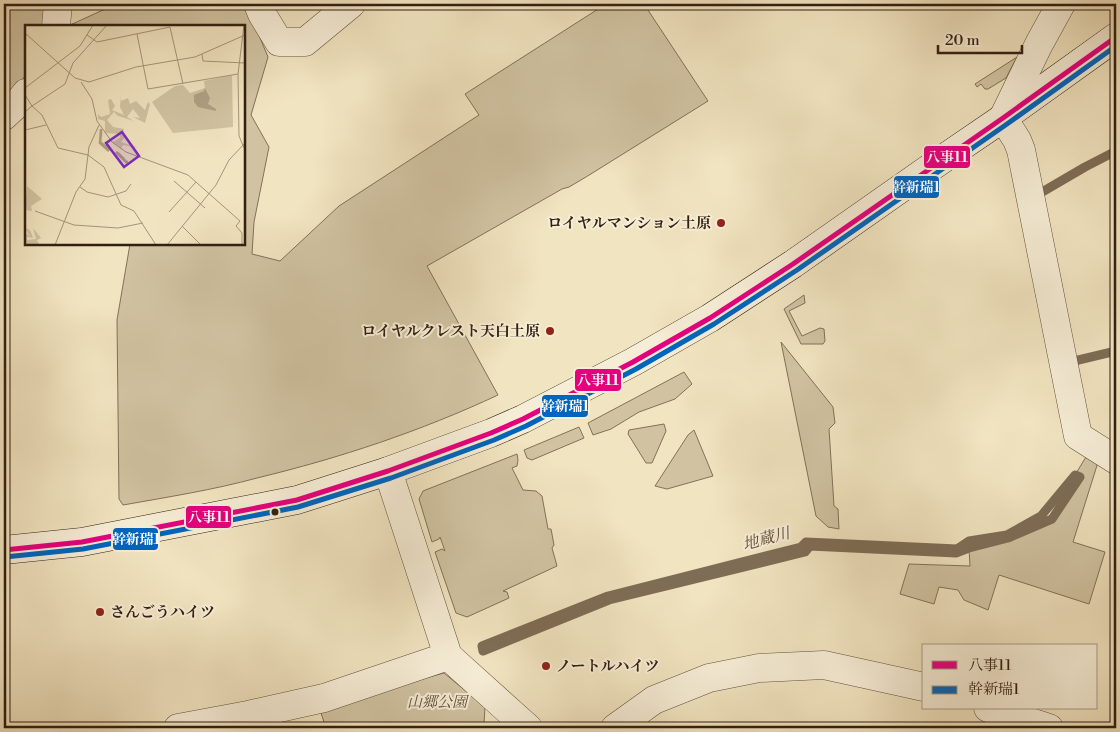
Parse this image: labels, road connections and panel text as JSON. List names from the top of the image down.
{
  "water": ["地蔵川"],
  "parks": ["山郷公園"],
  "places": [
    "ロイヤルマンション土原",
    "ロイヤルクレスト天白土原",
    "さんごうハイツ",
    "ノートルハイツ"
  ],
  "lines": ["transit line 八事11", "transit line 幹新瑞1"],
  "legend": ["八事11", "幹新瑞1"],
  "scale_bar": "20 m"
}
